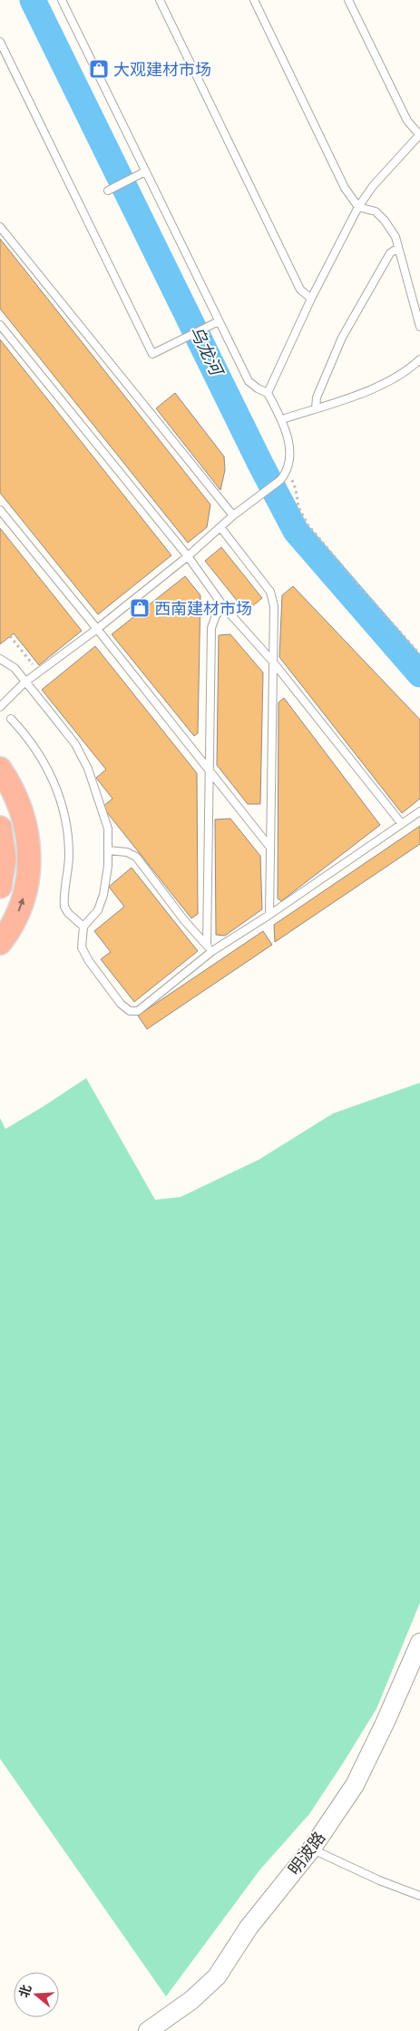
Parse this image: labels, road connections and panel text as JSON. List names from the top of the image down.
{
  "streets": {
    "street": ["明波路"]
  },
  "water": ["乌龙河"],
  "places": {
    "shop": ["大观建材市场", "西南建材市场"]
  },
  "north": "left"
}
